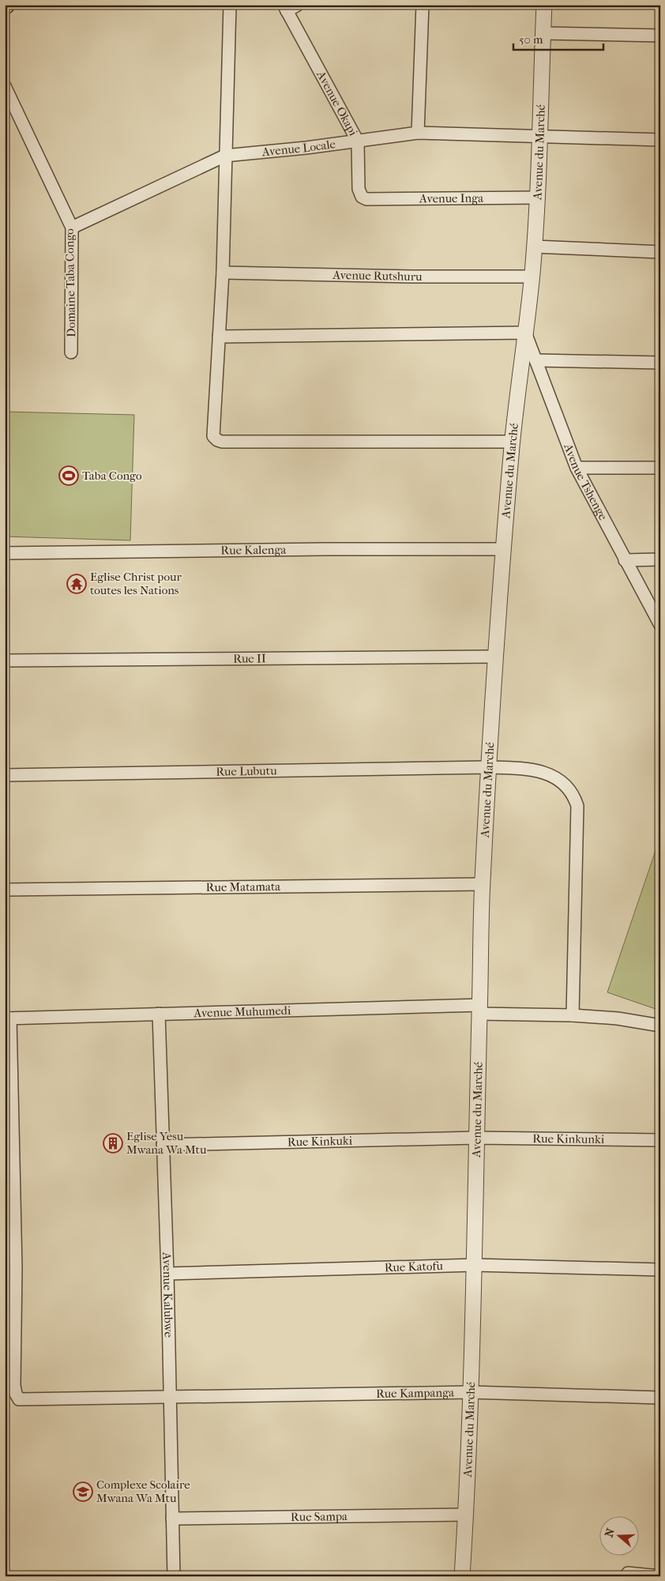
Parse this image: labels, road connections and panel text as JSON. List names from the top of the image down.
{
  "streets": {
    "street": [
      "Avenue Okapi",
      "Avenue Locale",
      "Avenue du Marché",
      "Avenue Inga",
      "Avenue Rutshuru",
      "Domaine Taba Congo",
      "Avenue Tshenge",
      "Rue Kalenga",
      "Rue II",
      "Rue Lubutu",
      "Rue Matamata",
      "Avenue Muhumedi",
      "Rue Kinkunki",
      "Rue Kinkuki",
      "Rue Katofu",
      "Avenue Kalubwe",
      "Rue Kampanga",
      "Rue Sampa"
    ]
  },
  "crossings": [
    ["Avenue Okapi", "Avenue Locale"],
    ["Avenue Okapi", "Avenue Inga"],
    ["Avenue Locale", "Avenue du Marché"],
    ["Avenue Locale", "Domaine Taba Congo"],
    ["Avenue du Marché", "Avenue Inga"],
    ["Avenue du Marché", "Avenue Rutshuru"],
    ["Avenue du Marché", "Avenue Tshenge"],
    ["Avenue du Marché", "Rue Kalenga"],
    ["Avenue du Marché", "Rue II"],
    ["Avenue du Marché", "Rue Lubutu"],
    ["Avenue du Marché", "Rue Matamata"],
    ["Avenue du Marché", "Avenue Muhumedi"],
    ["Avenue du Marché", "Rue Kinkunki"],
    ["Avenue du Marché", "Rue Kinkuki"],
    ["Avenue du Marché", "Rue Katofu"],
    ["Avenue du Marché", "Rue Kampanga"],
    ["Avenue du Marché", "Rue Sampa"],
    ["Rue Lubutu", "Avenue Muhumedi"],
    ["Avenue Muhumedi", "Avenue Kalubwe"],
    ["Avenue Muhumedi", "Rue Kampanga"],
    ["Rue Kinkunki", "Rue Kinkuki"],
    ["Rue Kinkuki", "Avenue Kalubwe"],
    ["Rue Katofu", "Avenue Kalubwe"],
    ["Avenue Kalubwe", "Rue Kampanga"],
    ["Avenue Kalubwe", "Rue Sampa"]
  ],
  "places": {
    "sports": ["Taba Congo"],
    "temple": ["Eglise Christ pour toutes les Nations"],
    "building": ["Eglise Yesu Mwana Wa Mtu"],
    "school or university": ["Complexe Scolaire Mwana Wa Mtu"]
  },
  "scale_bar": "50 m",
  "north": "left"
}
